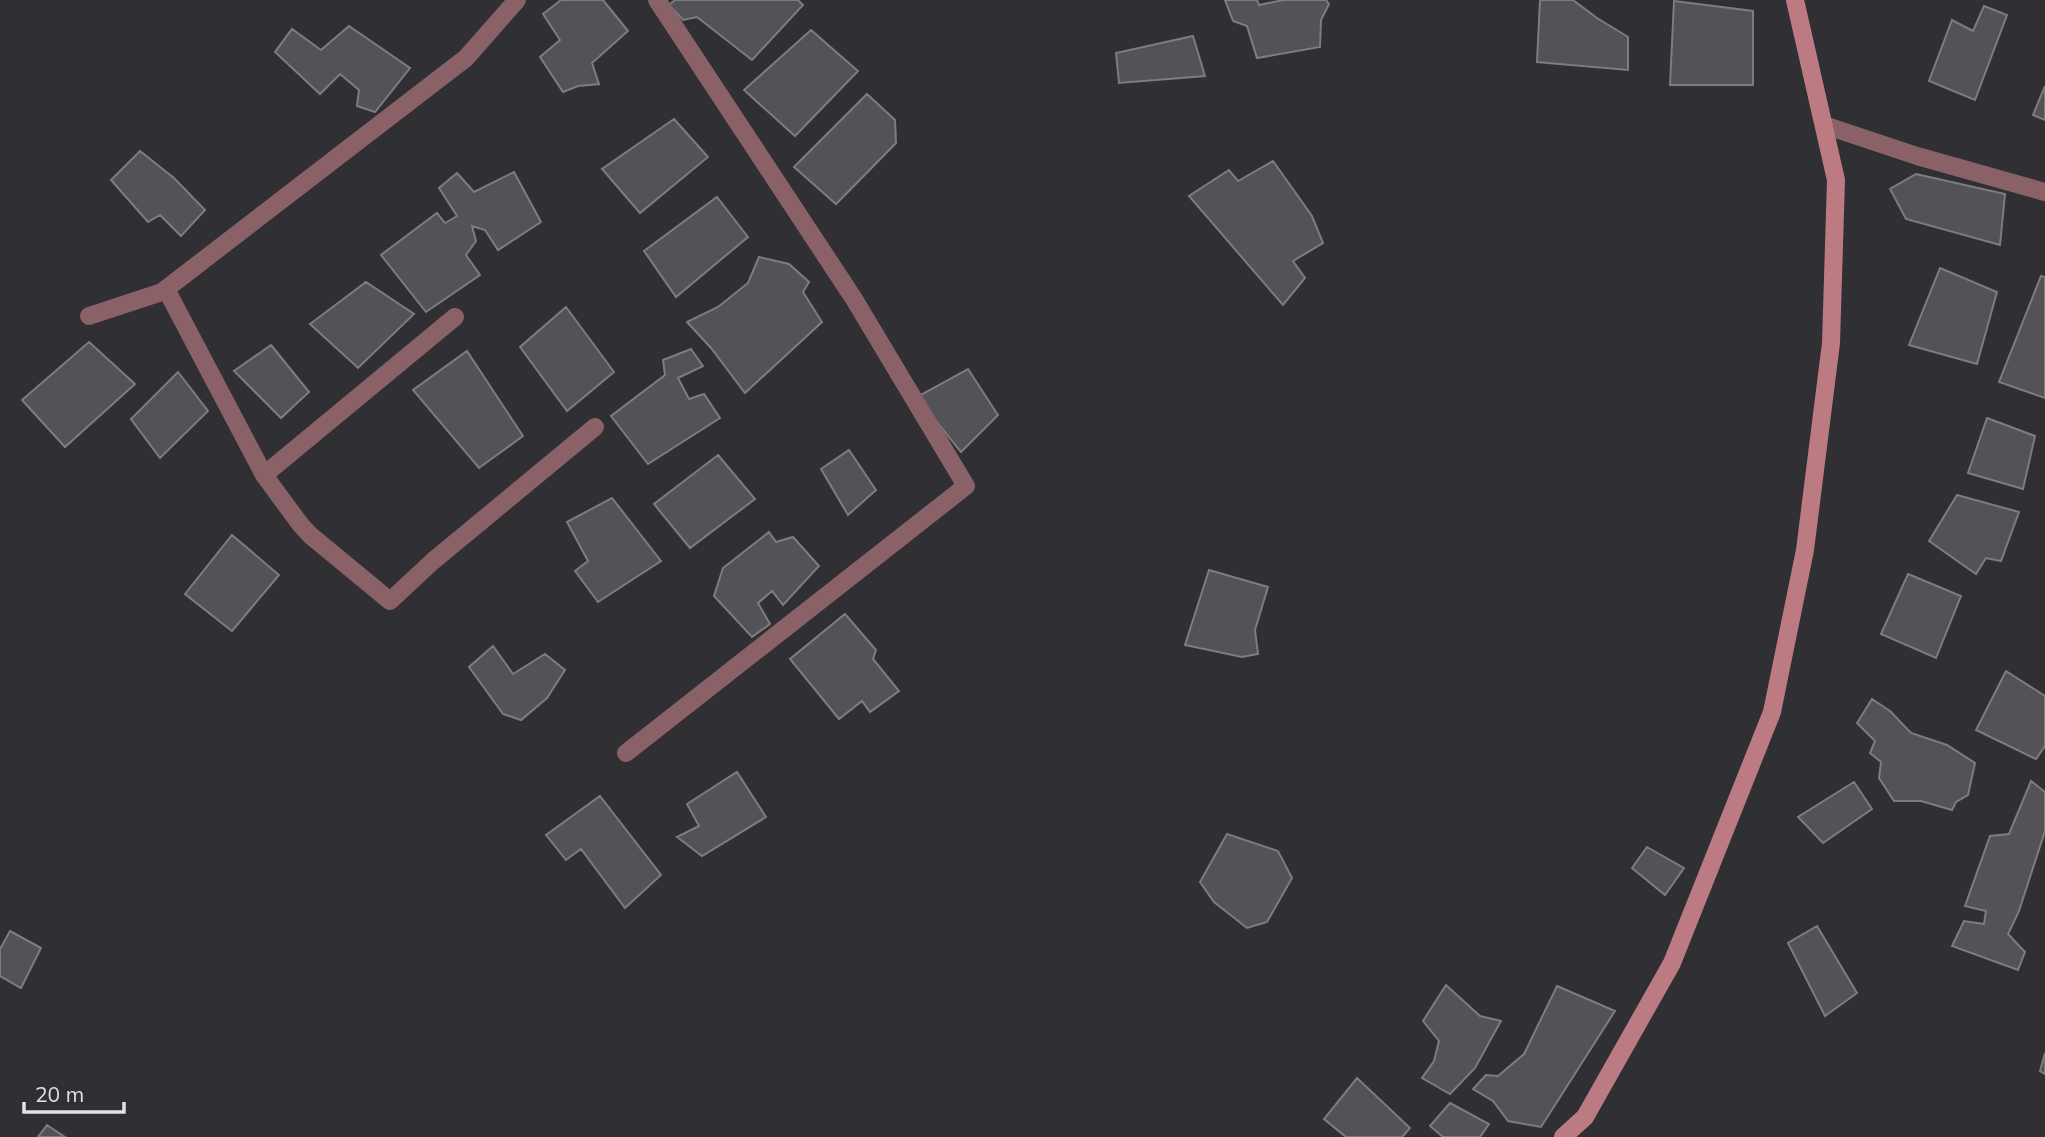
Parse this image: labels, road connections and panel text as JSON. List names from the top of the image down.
{
  "scale_bar": "20 m"
}
